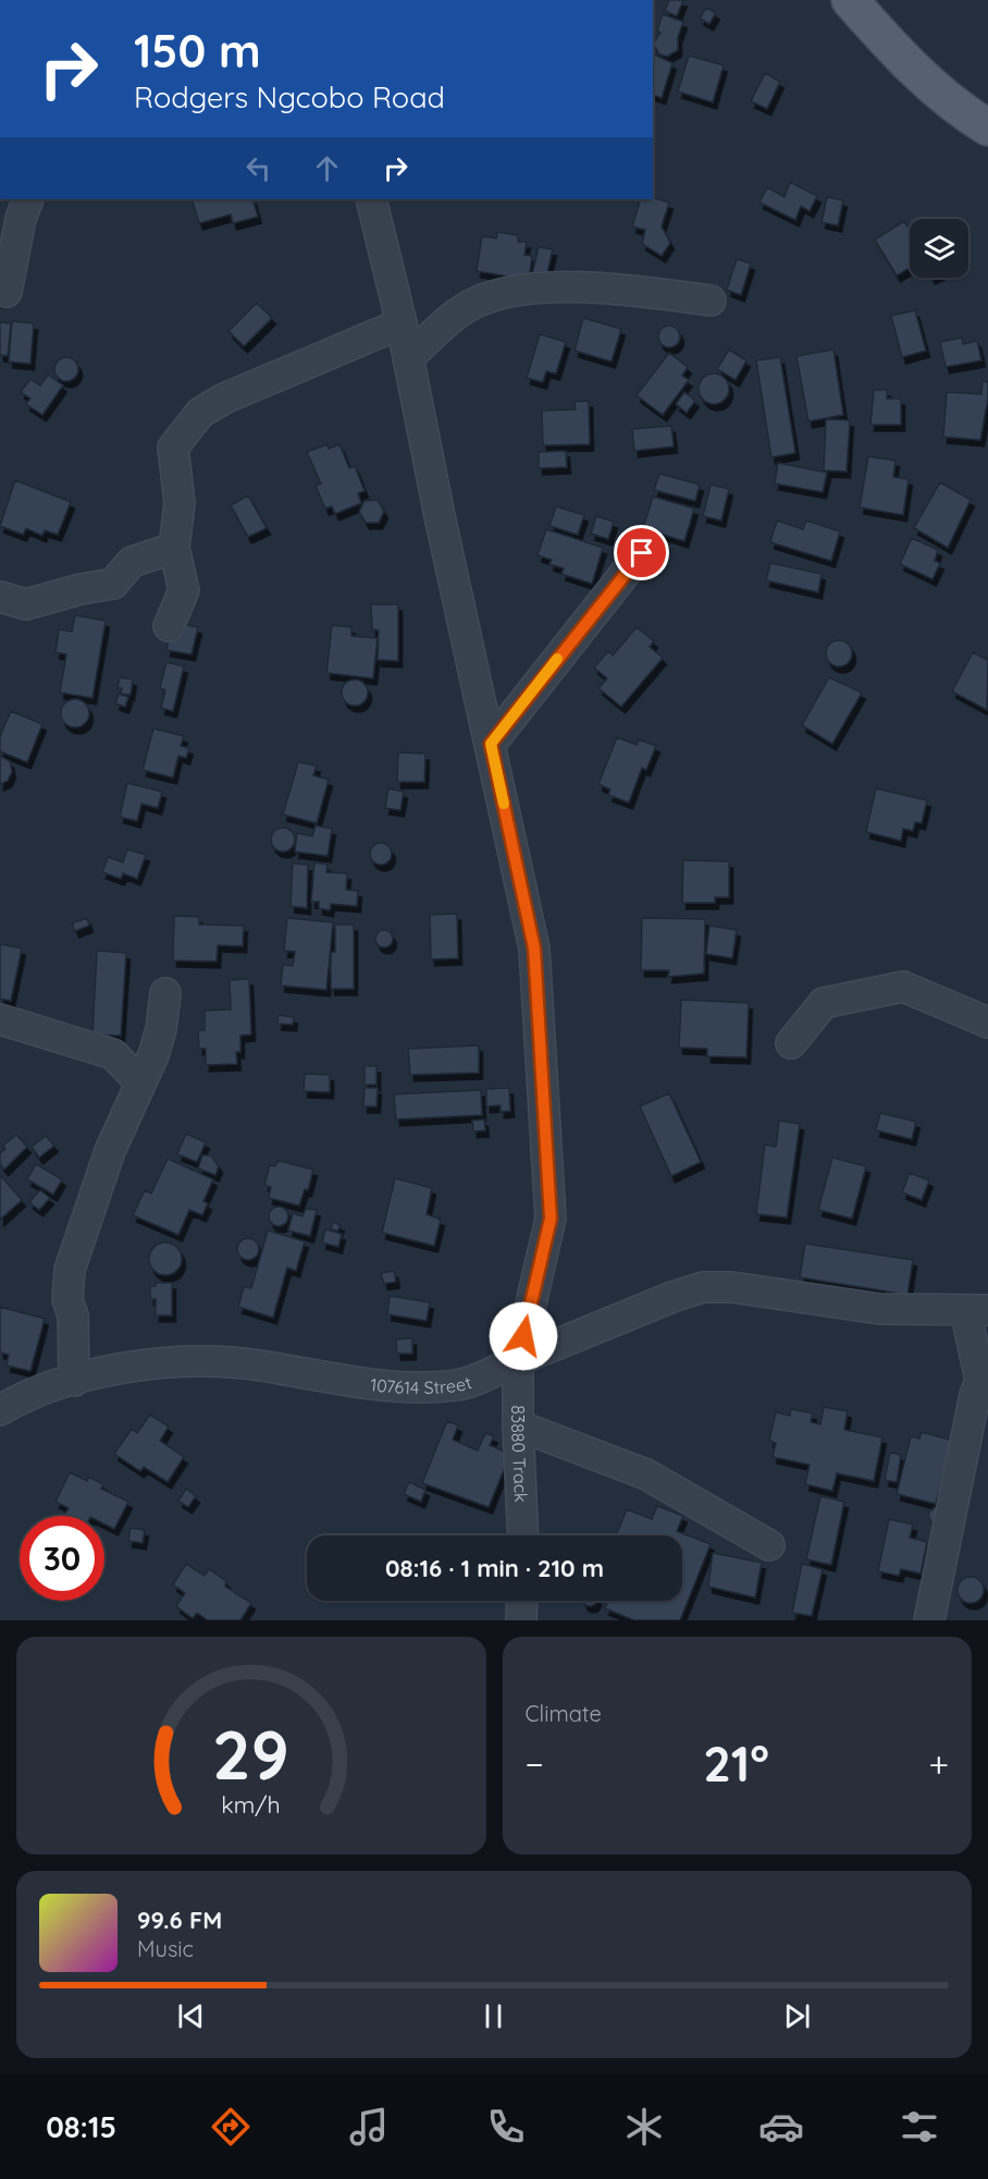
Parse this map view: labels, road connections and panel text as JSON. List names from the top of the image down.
{
  "streets": {
    "street": ["107614 Street", "83880 Track"]
  },
  "crossings": [
    ["107614 Street", "83880 Track"]
  ],
  "page": {
    "turn": ["150 m", "Rodgers Ngcobo Road"],
    "limit": "30",
    "trip": "08:16 · 1 min · 210 m",
    "tile": "Climate",
    "heat": ["−", "21°", "+"],
    "song": ["99.6 FM", "Music"],
    "tabs": "08:15",
    "gauge": ["29", "km/h"]
  }
}
